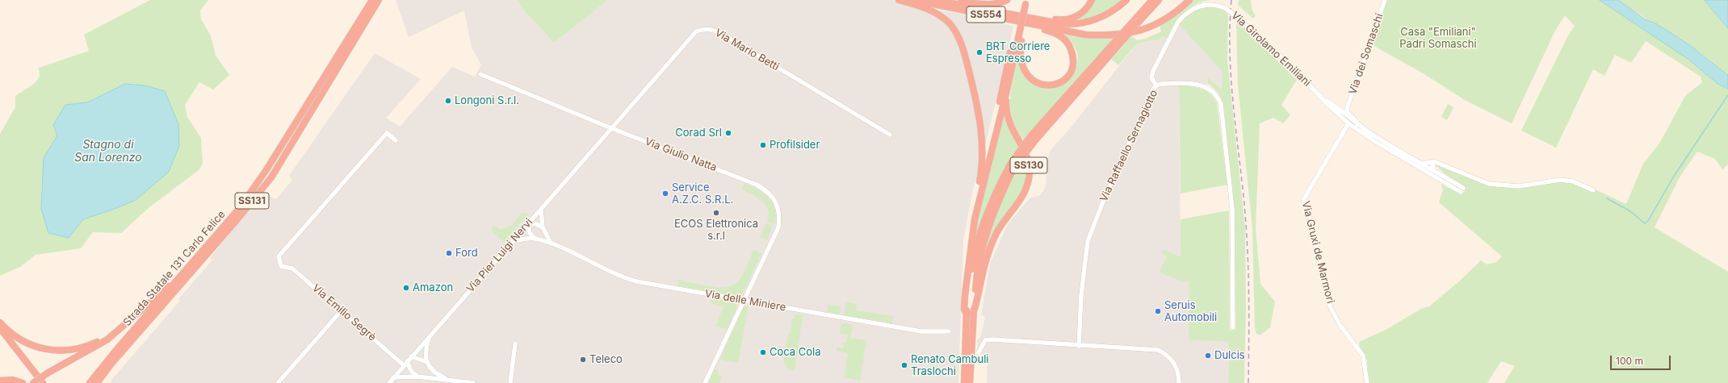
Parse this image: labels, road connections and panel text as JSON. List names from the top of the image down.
{
  "streets": {
    "highway": [
      "SS554",
      "SS130",
      "SS131",
      "Strada Statale 131 Carlo Felice"
    ],
    "street": [
      "Via Girolamo Emiliani",
      "Via Mario Betti",
      "Via dei Somaschi",
      "Via Raffaello Sernagiotto",
      "Via Giulio Natta",
      "Via Gruxi de Marmori",
      "Via Pier Luigi Nervi",
      "Via delle Miniere",
      "Via Emilio Segrè"
    ]
  },
  "crossings": [
    ["Via Girolamo Emiliani", "Via Raffaello Sernagiotto"],
    ["Via Girolamo Emiliani", "Via Gruxi de Marmori"],
    ["Via Mario Betti", "Via Giulio Natta"],
    ["Via Mario Betti", "Via Pier Luigi Nervi"],
    ["Via Giulio Natta", "Via Pier Luigi Nervi"],
    ["Via Giulio Natta", "Via delle Miniere"],
    ["Via Pier Luigi Nervi", "Via delle Miniere"],
    ["Via Pier Luigi Nervi", "Via Emilio Segrè"]
  ],
  "water": ["Stagno di San Lorenzo"],
  "parks": ["Casa \"Emiliani\" Padri Somaschi"],
  "places": [
    "BRT Corriere Espresso",
    "Longoni S.r.l.",
    "Corad Srl",
    "Profilsider",
    "Service A.Z.C. S.R.L.",
    "ECOS Elettronica s.r.l",
    "Ford",
    "Amazon",
    "Seruis Automobili",
    "Coca Cola",
    "Dulcis",
    "Teleco",
    "Renato Cambuli Traslochi"
  ],
  "scale_bar": "100 m"
}
